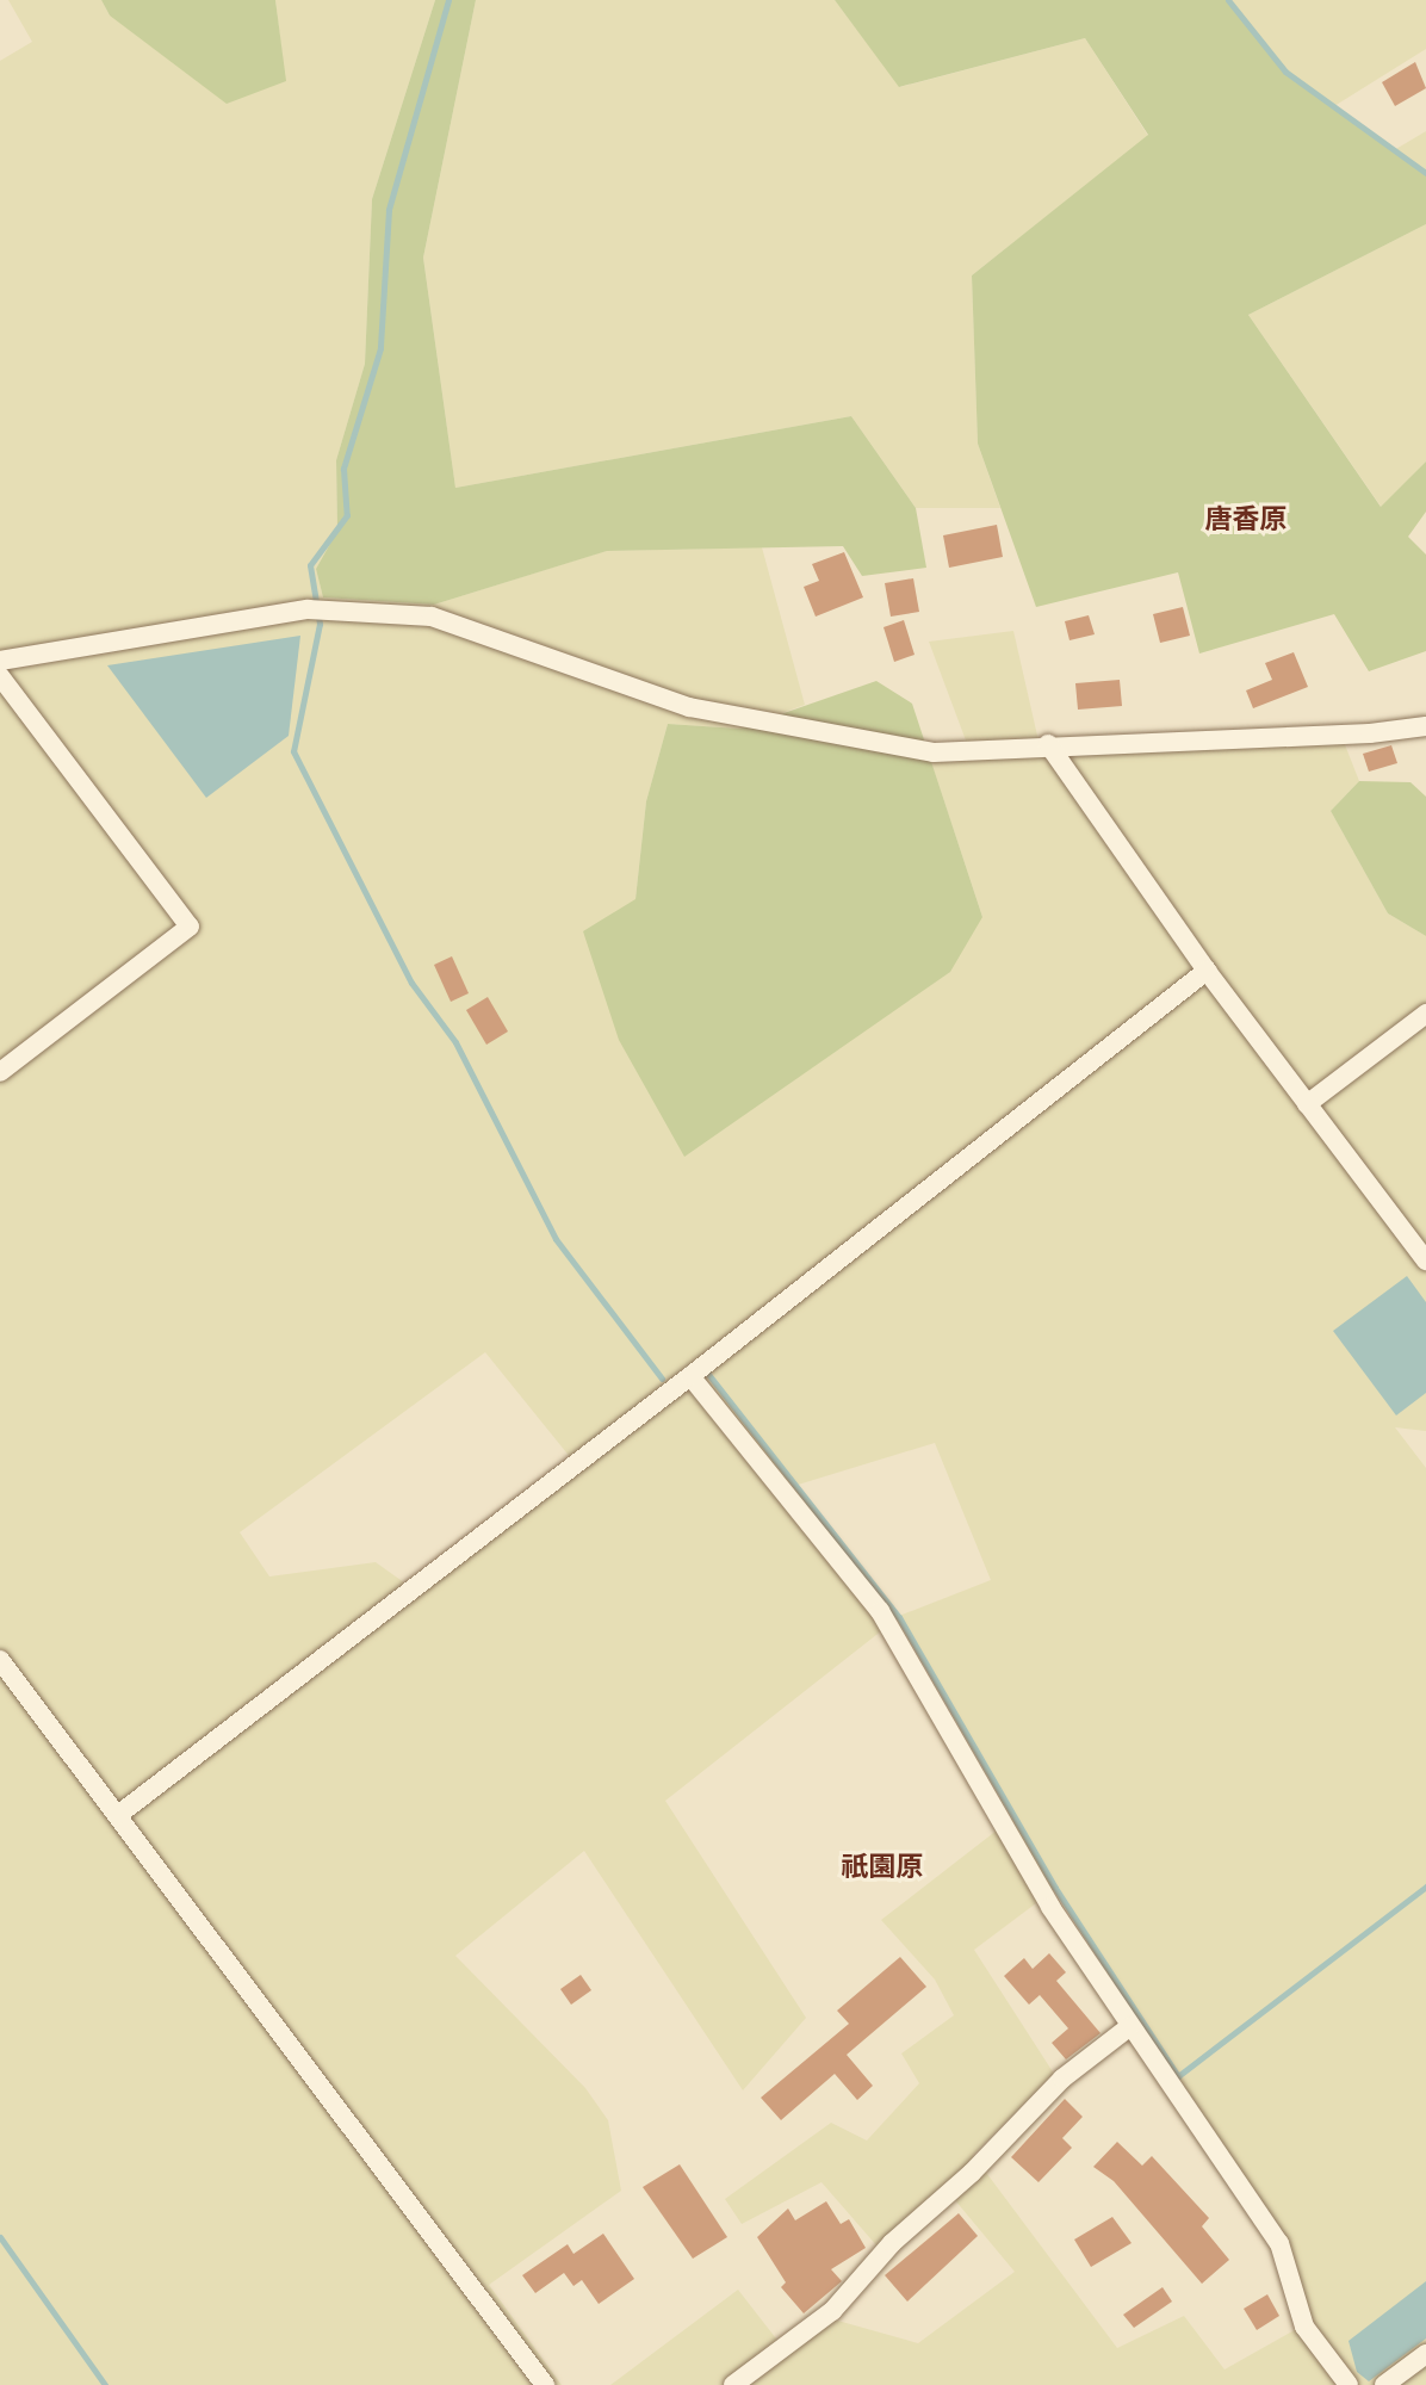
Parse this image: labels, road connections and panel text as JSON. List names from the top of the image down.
{
  "districts": ["唐香原", "祇園原"]
}
